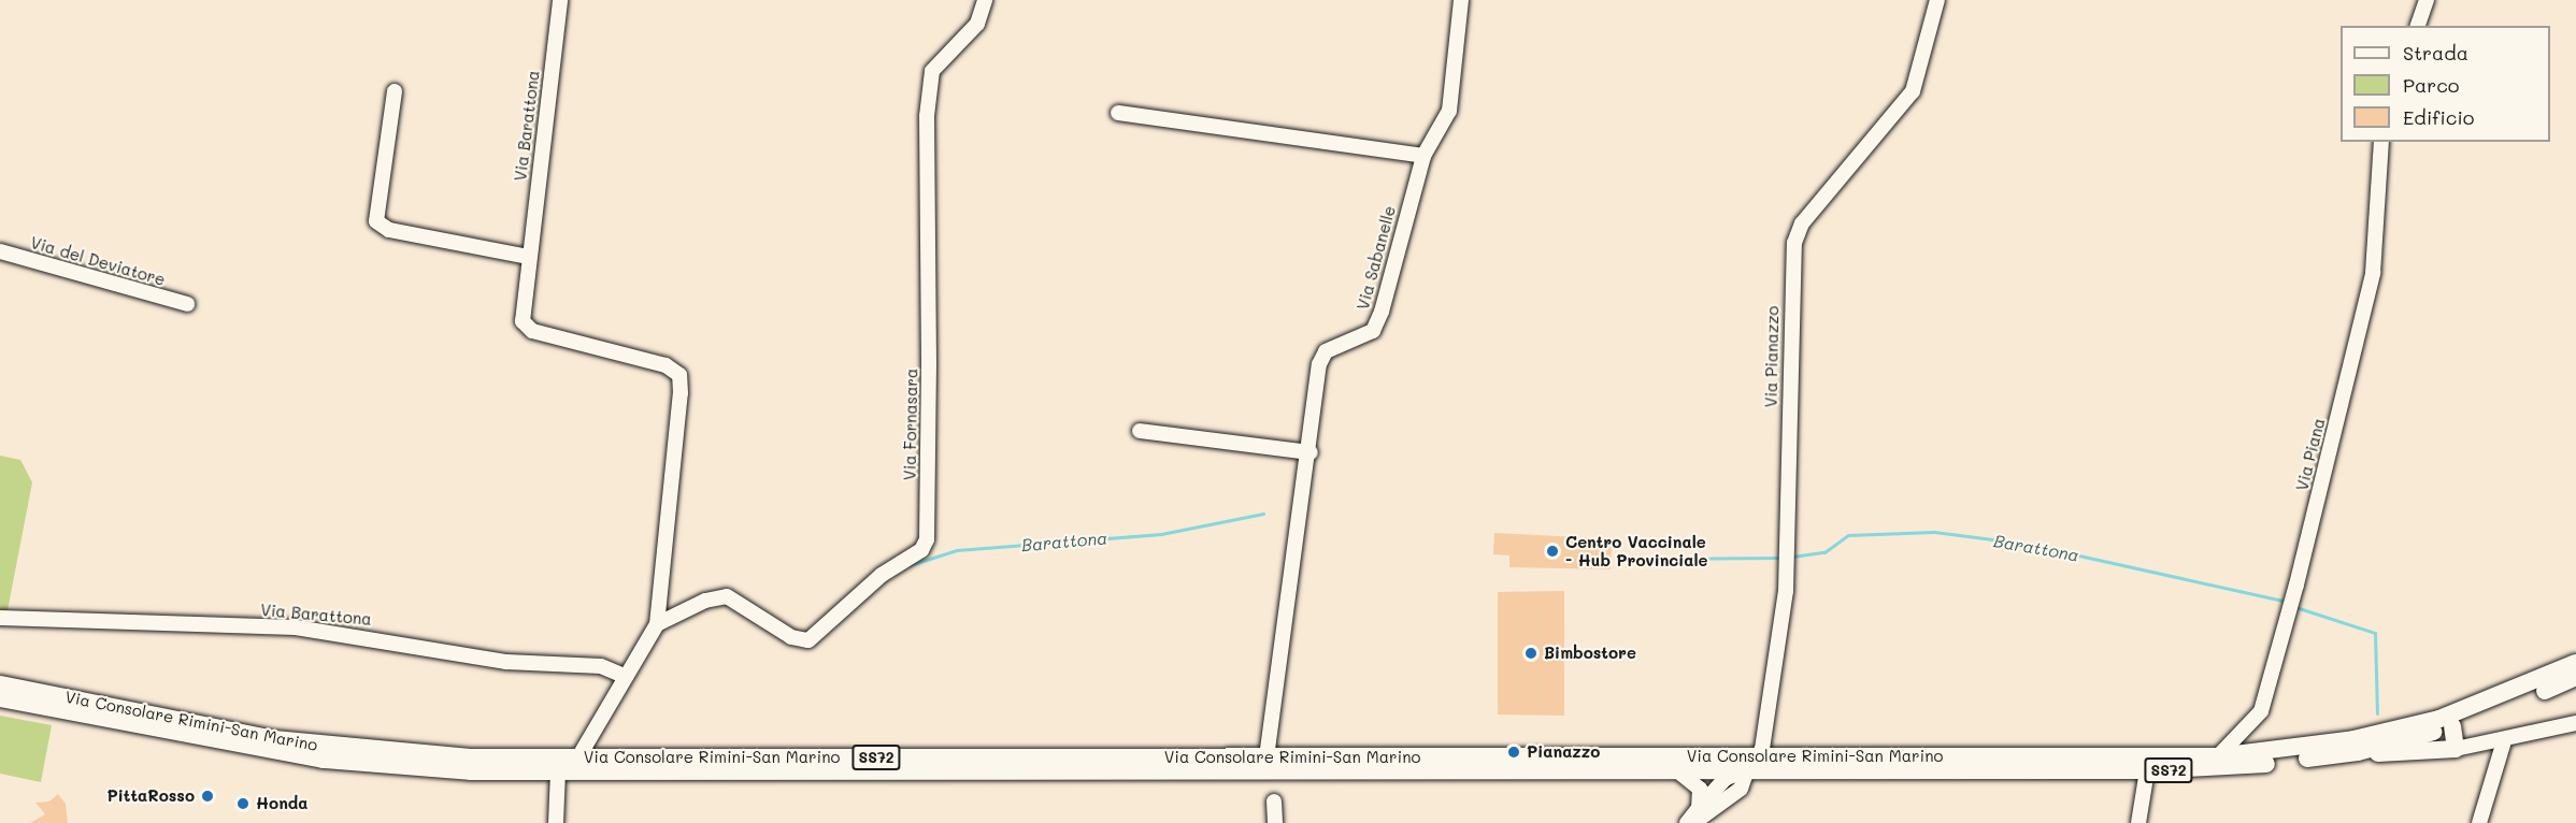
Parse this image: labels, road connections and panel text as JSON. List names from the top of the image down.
{
  "streets": {
    "main road": ["Via Consolare Rimini-San Marino", "SS72"],
    "street": [
      "Via Barattona",
      "Via Sabanelle",
      "Via del Deviatore",
      "Via Pianazzo",
      "Via Fornasara",
      "Via Piana"
    ]
  },
  "crossings": [
    ["Via Barattona", "Via Fornasara"],
    ["Via Barattona", "Via Consolare Rimini-San Marino"],
    ["Via Sabanelle", "Via Consolare Rimini-San Marino"],
    ["Via Pianazzo", "Via Consolare Rimini-San Marino"],
    ["Via Piana", "Via Consolare Rimini-San Marino"]
  ],
  "water": ["Barattona"],
  "places": [
    "Centro Vaccinale - Hub Provinciale",
    "Bimbostore",
    "Pianazzo",
    "PittaRosso",
    "Honda"
  ],
  "legend": ["Strada", "Parco", "Edificio"]
}
